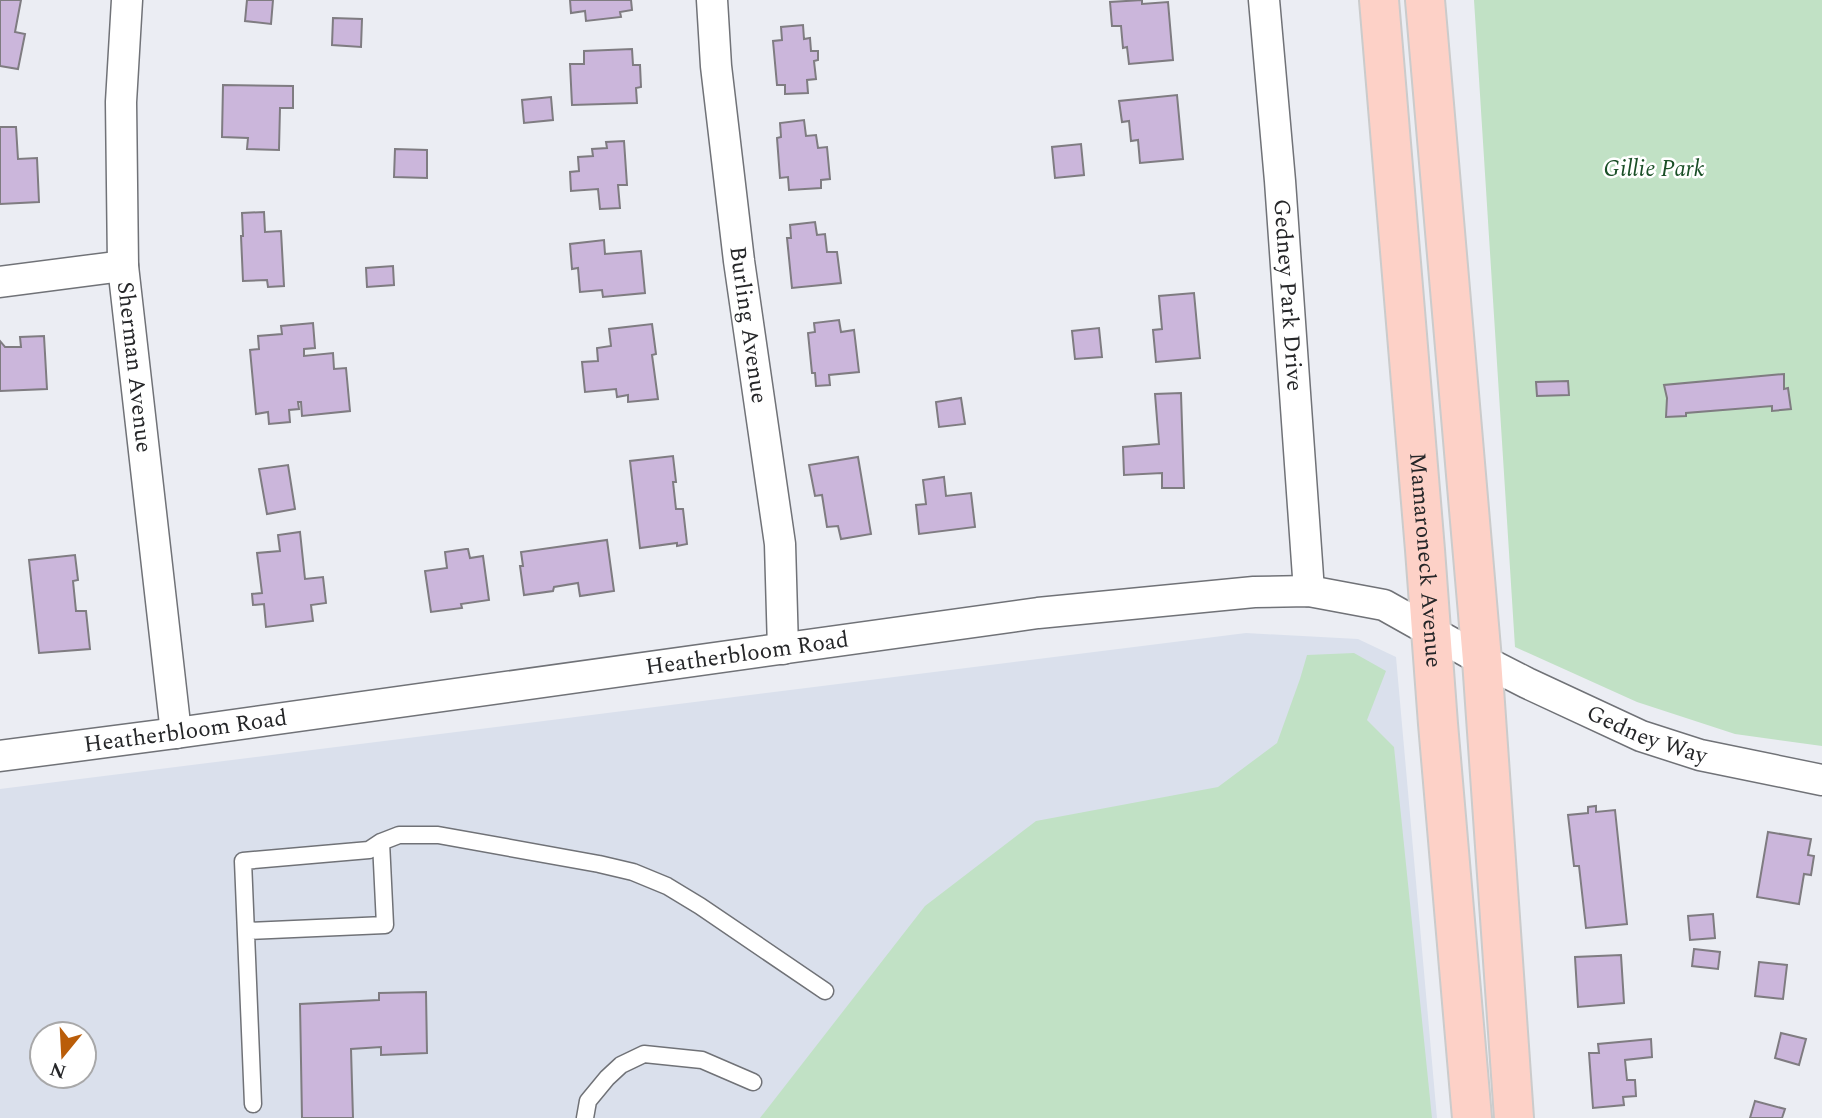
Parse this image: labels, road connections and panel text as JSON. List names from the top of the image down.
{
  "streets": {
    "main road": ["Mamaroneck Avenue"],
    "street": [
      "Gedney Park Drive",
      "Burling Avenue",
      "Sherman Avenue",
      "Heatherbloom Road",
      "Gedney Way"
    ]
  },
  "crossings": [
    ["Gedney Park Drive", "Heatherbloom Road"],
    ["Burling Avenue", "Heatherbloom Road"],
    ["Sherman Avenue", "Heatherbloom Road"],
    ["Mamaroneck Avenue", "Heatherbloom Road"],
    ["Heatherbloom Road", "Gedney Way"]
  ],
  "parks": ["Gillie Park"],
  "north": "bottom"
}
